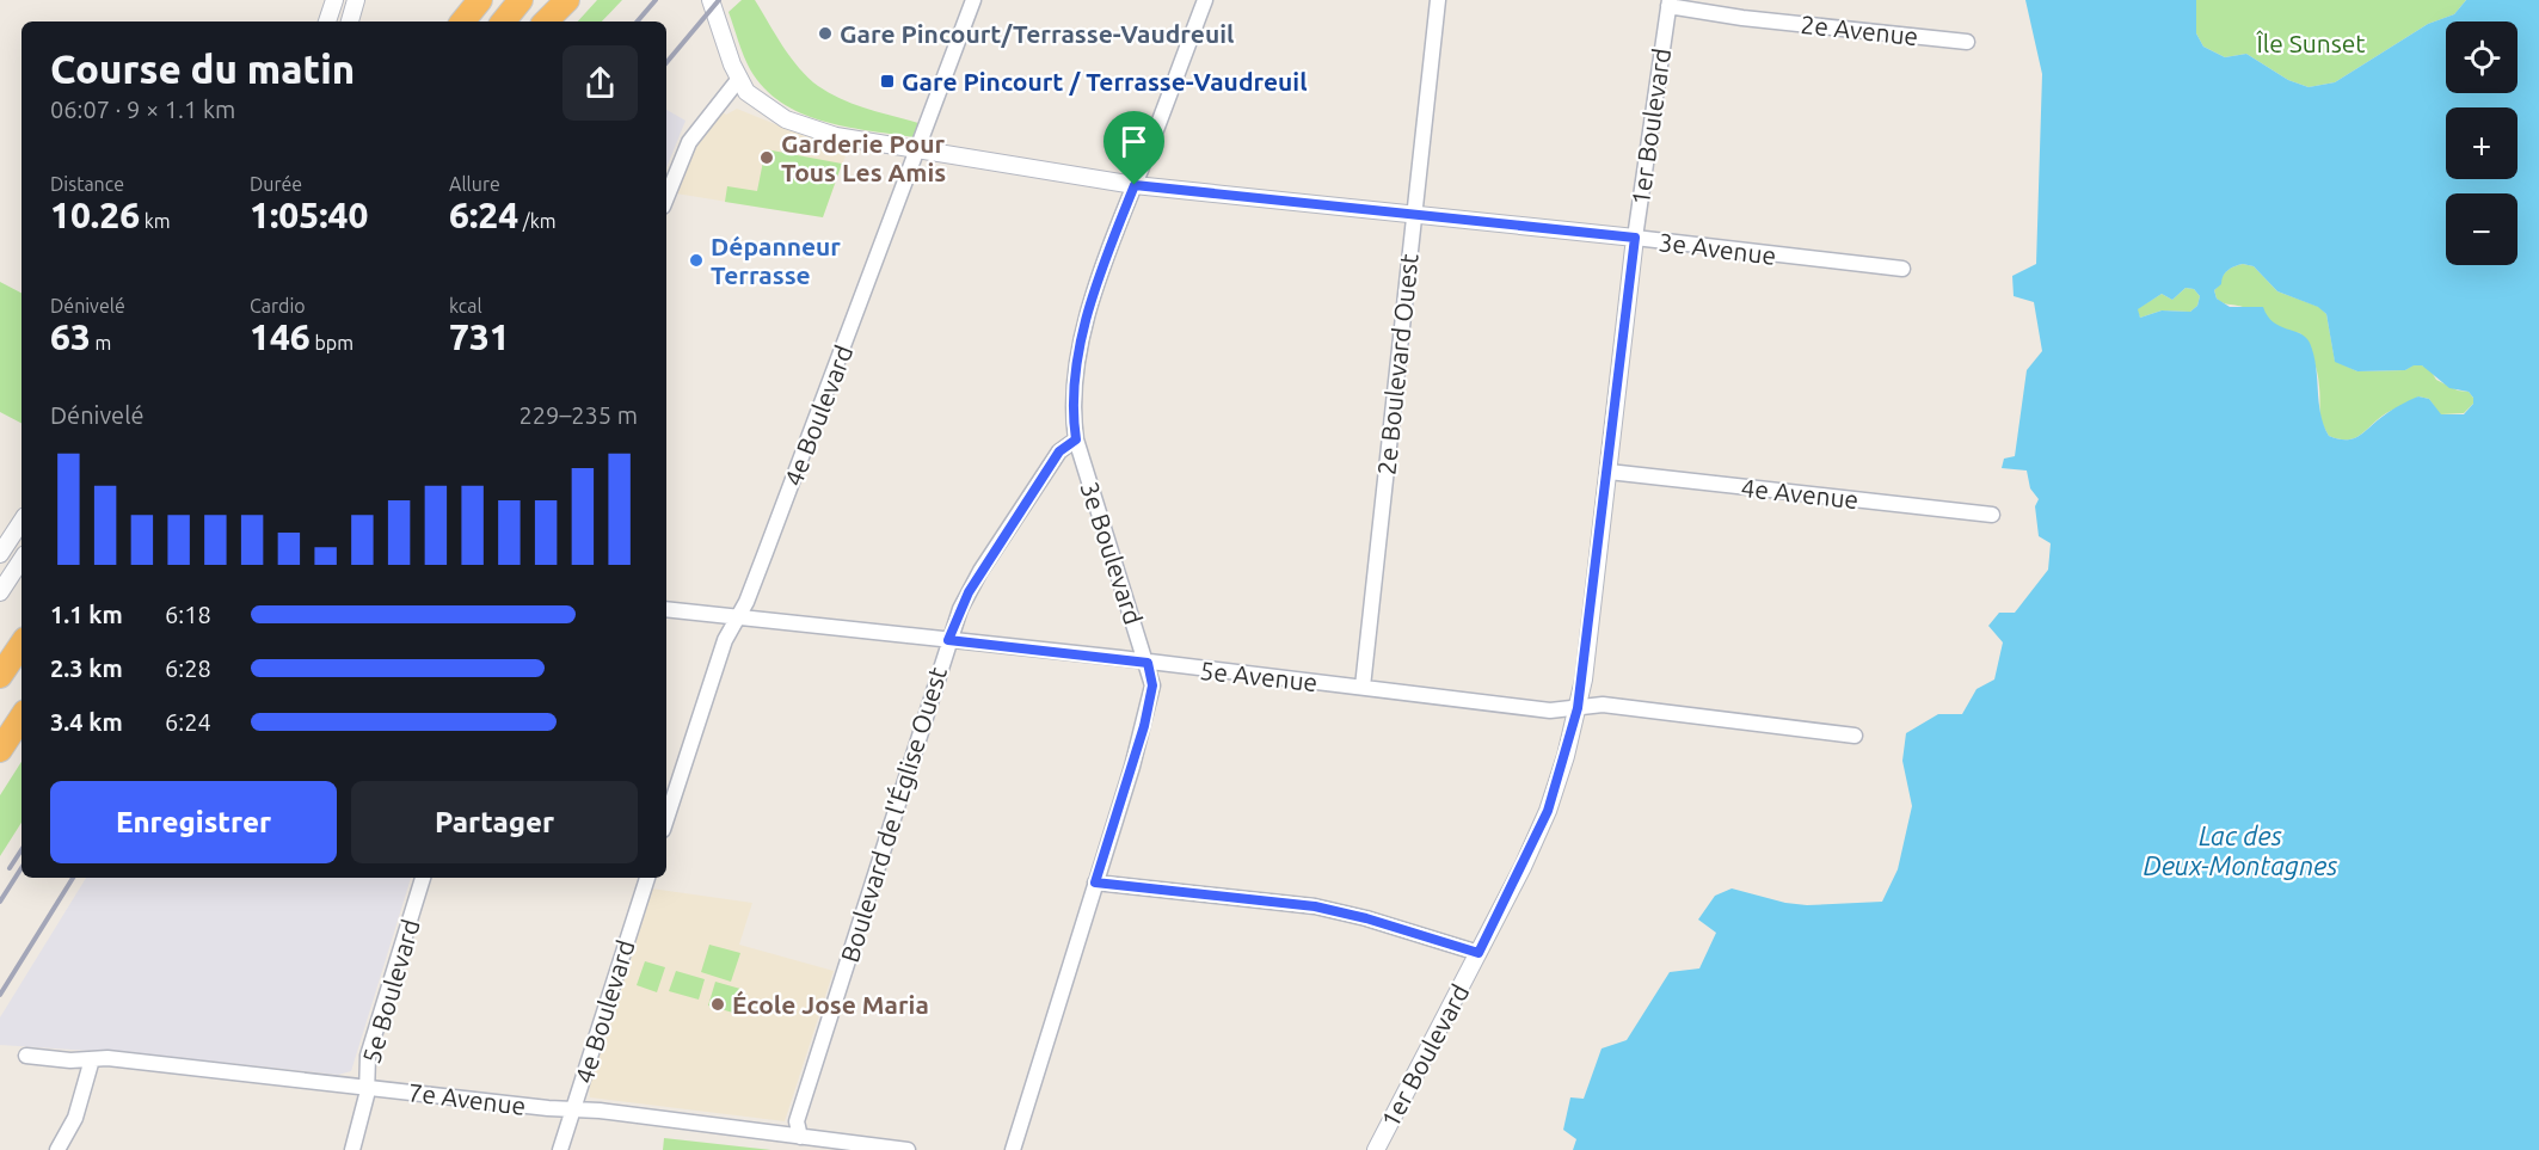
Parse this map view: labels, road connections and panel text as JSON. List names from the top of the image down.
{
  "streets": {
    "street": [
      "2e Avenue",
      "1er Boulevard",
      "3e Avenue",
      "2e Boulevard Ouest",
      "4e Boulevard",
      "4e Avenue",
      "3e Boulevard",
      "5e Avenue",
      "Boulevard de l'Église Ouest",
      "5e Boulevard",
      "7e Avenue"
    ]
  },
  "crossings": [
    ["2e Avenue", "1er Boulevard"],
    ["1er Boulevard", "3e Avenue"],
    ["1er Boulevard", "4e Avenue"],
    ["1er Boulevard", "5e Avenue"],
    ["3e Avenue", "2e Boulevard Ouest"],
    ["3e Avenue", "4e Boulevard"],
    ["3e Avenue", "3e Boulevard"],
    ["2e Boulevard Ouest", "5e Avenue"],
    ["4e Boulevard", "5e Avenue"],
    ["4e Boulevard", "7e Avenue"],
    ["3e Boulevard", "5e Avenue"],
    ["3e Boulevard", "Boulevard de l'Église Ouest"],
    ["5e Avenue", "Boulevard de l'Église Ouest"],
    ["Boulevard de l'Église Ouest", "7e Avenue"],
    ["5e Boulevard", "7e Avenue"]
  ],
  "water": ["Lac des Deux-Montagnes"],
  "parks": ["Île Sunset"],
  "places": {
    "other": [
      "Gare Pincourt/Terrasse-Vaudreuil",
      "Garderie Pour Tous Les Amis",
      "Dépanneur Terrasse",
      "École Jose Maria"
    ],
    "transit": ["Gare Pincourt / Terrasse-Vaudreuil"]
  },
  "page": {
    "map_buttons": ["+", "−"],
    "heading": ["Course du matin", "06:07 · 9 × 1.1 km"],
    "stats": [
      ["Distance", "10.26 km"],
      ["Durée", "1:05:40"],
      ["Allure", "6:24 /km"],
      ["Dénivelé", "63 m"],
      ["Cardio", "146 bpm"],
      ["kcal", "731"]
    ],
    "chart": ["Dénivelé", "229–235 m"],
    "list": [
      {
        "name": "1.1 km",
        "note": "6:18"
      },
      {
        "name": "2.3 km",
        "note": "6:28"
      },
      {
        "name": "3.4 km",
        "note": "6:24"
      }
    ],
    "buttons": ["Enregistrer", "Partager"]
  }
}
